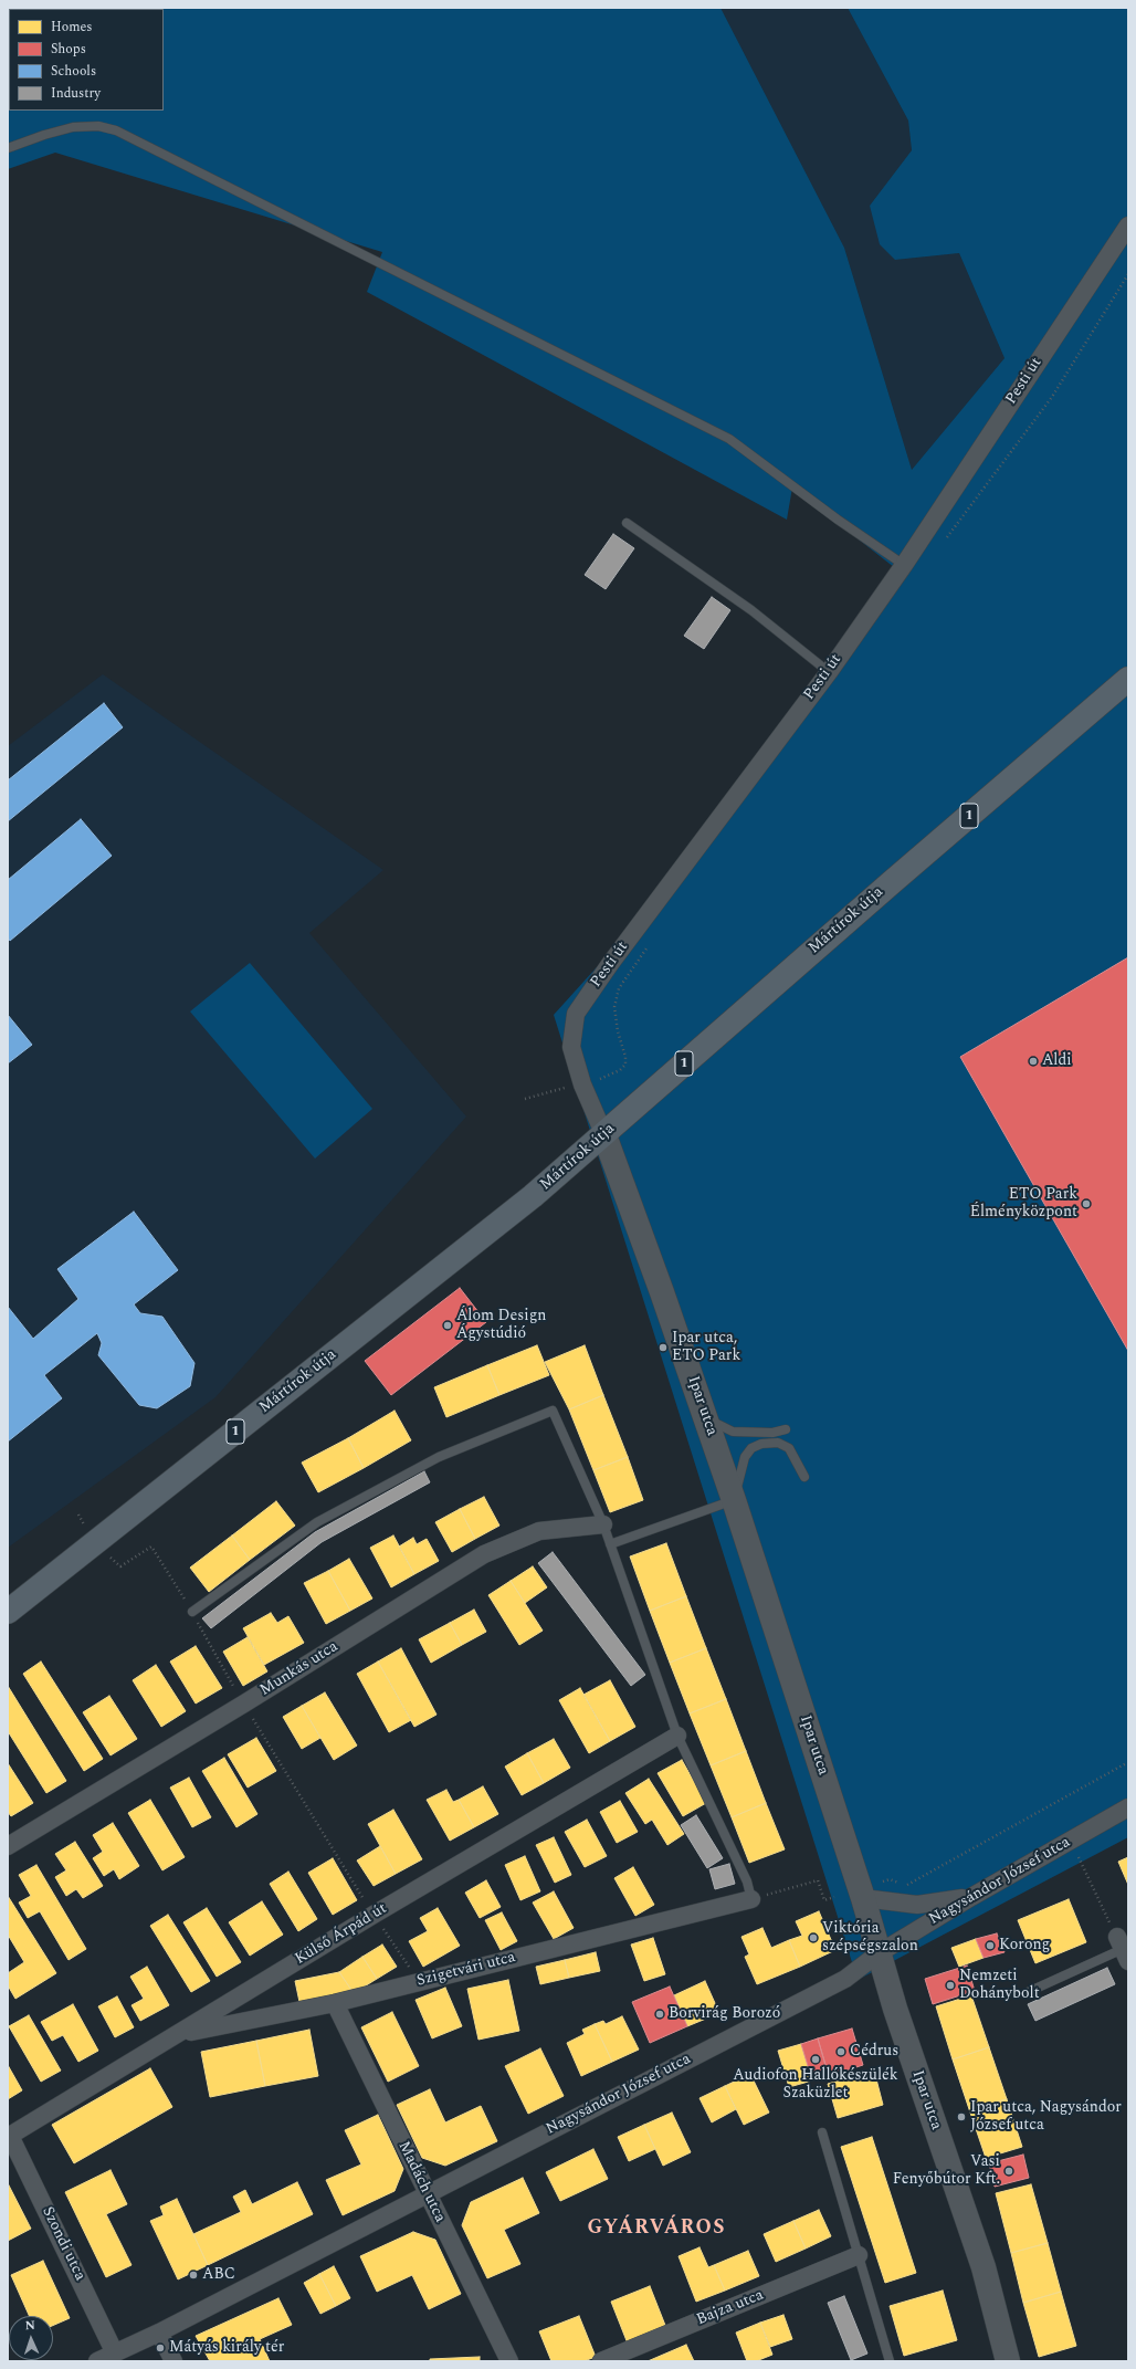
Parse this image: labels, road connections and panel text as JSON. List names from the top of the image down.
{
  "streets": {
    "main road": ["1", "Mártírok útja"],
    "street": [
      "Pesti út",
      "Ipar utca",
      "Munkás utca",
      "Nagysándor József utca",
      "Külső Árpád út",
      "Szigetvári utca",
      "Madách utca",
      "Szondi utca",
      "Bajza utca"
    ]
  },
  "crossings": [
    ["Pesti út", "Mártírok útja"],
    ["Pesti út", "Ipar utca"],
    ["Mártírok útja", "Ipar utca"],
    ["Ipar utca", "Nagysándor József utca"],
    ["Nagysándor József utca", "Madách utca"],
    ["Nagysándor József utca", "Szondi utca"],
    ["Külső Árpád út", "Szigetvári utca"],
    ["Külső Árpád út", "Szondi utca"],
    ["Szigetvári utca", "Madách utca"]
  ],
  "districts": ["GYÁRVÁROS"],
  "places": [
    "Aldi",
    "ETO Park Élményközpont",
    "Álom Design Ágystúdió",
    "Ipar utca, ETO Park",
    "Viktória szépségszalon",
    "Korong",
    "Nemzeti Dohánybolt",
    "Borvirág Borozó",
    "Cédrus",
    "Audiofon Hallókészülék Szaküzlet",
    "Ipar utca, Nagysándor József utca",
    "Vasi Fenyőbútor Kft.",
    "ABC",
    "Mátyás király tér"
  ],
  "legend": [
    "Homes",
    "Shops",
    "Schools",
    "Industry"
  ],
  "north": "top"
}
